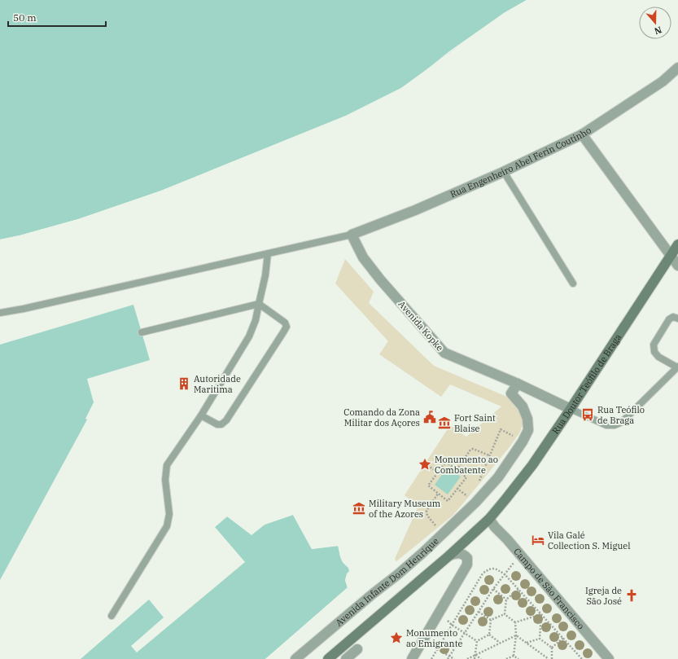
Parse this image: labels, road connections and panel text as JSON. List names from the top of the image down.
{
  "streets": {
    "main road": ["Rua Doutor Teófilo de Braga"],
    "street": [
      "Rua Engenheiro Abel Ferin Coutinho",
      "Avenida Kopke",
      "Avenida Infante Dom Henrique",
      "Campo de São Francisco"
    ]
  },
  "crossings": [
    ["Rua Engenheiro Abel Ferin Coutinho", "Avenida Kopke"],
    ["Avenida Kopke", "Rua Doutor Teófilo de Braga"],
    ["Rua Doutor Teófilo de Braga", "Campo de São Francisco"]
  ],
  "places": {
    "building": ["Autoridade Maritima"],
    "bus stop": ["Rua Teófilo de Braga"],
    "public building": ["Comando da Zona Militar dos Açores"],
    "museum": ["Fort Saint Blaise", "Military Museum of the Azores"],
    "place": ["Monumento ao Combatente", "Monumento ao Emigrante"],
    "hotel": ["Vila Galé Collection S. Miguel"],
    "church": ["Igreja de São José"]
  },
  "scale_bar": "50 m",
  "north": "bottom"
}
